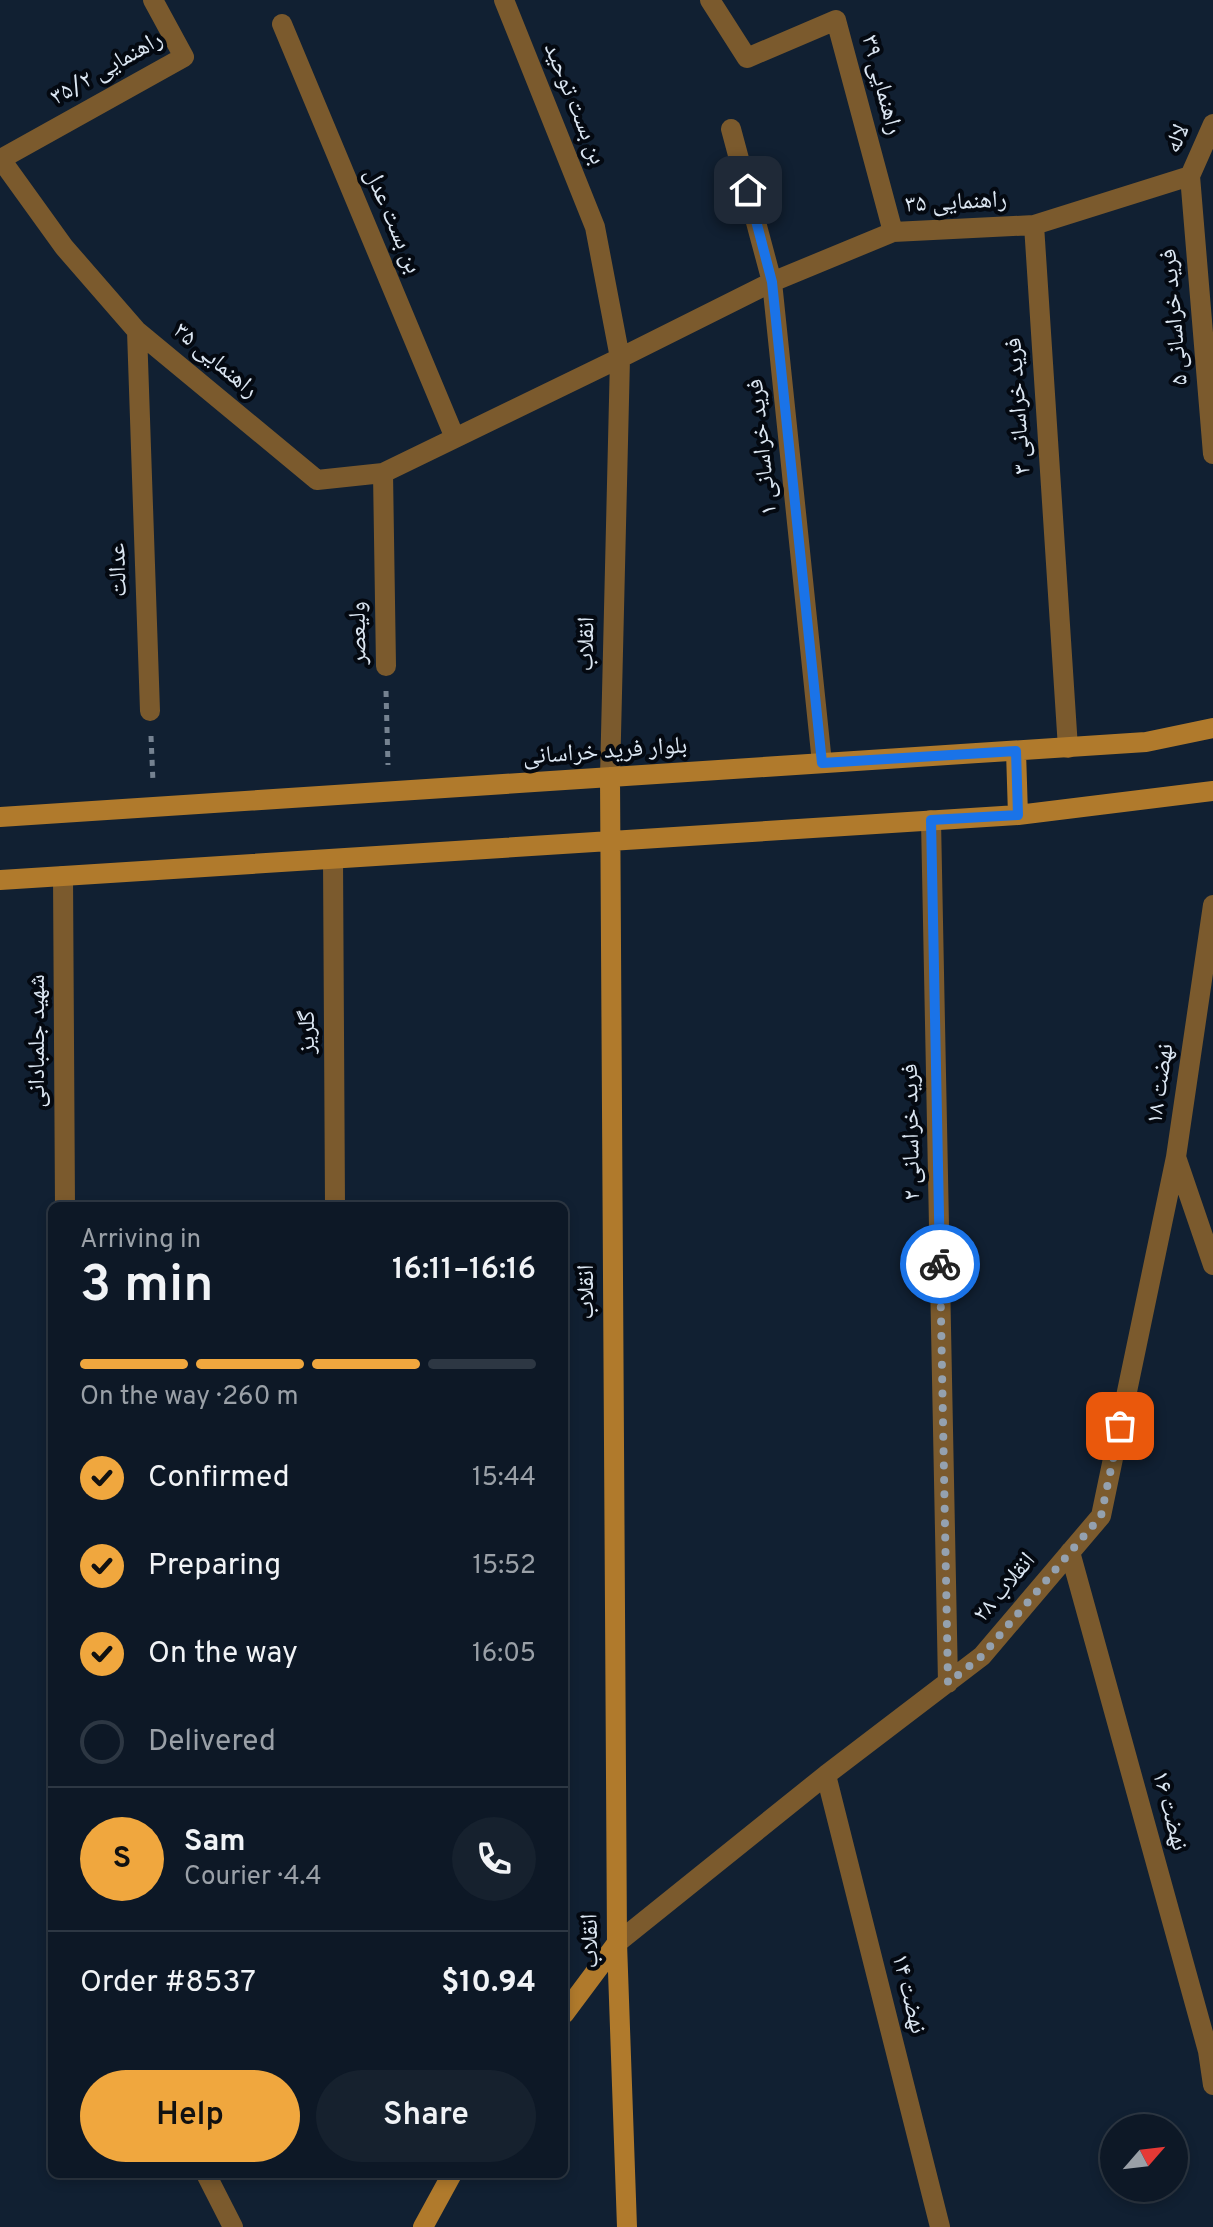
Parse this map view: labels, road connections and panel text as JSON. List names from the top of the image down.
{
  "streets": {
    "street": [
      "راهنمایی ۳۵/۲",
      "راهنمایی ۳۹",
      "بن بست توحید",
      "لاله",
      "راهنمایی ۳۵",
      "بن بست عدل",
      "فرید خراسانی ۵",
      "فرید خراسانی ۳",
      "فرید خراسانی ۱",
      "عدالت",
      "ولیعصر",
      "انقلاب",
      "بلوار فرید خراسانی",
      "گلریز",
      "شهید جلمبادانی",
      "نهضت ۱۸",
      "فرید خراسانی ۲",
      "انقلاب ۲۸",
      "نهضت ۱۶",
      "نهضت ۱۴"
    ]
  },
  "crossings": [
    ["راهنمایی ۳۵/۲", "راهنمایی ۳۵"],
    ["راهنمایی ۳۹", "راهنمایی ۳۵"],
    ["بن بست توحید", "راهنمایی ۳۵"],
    ["بن بست توحید", "انقلاب"],
    ["لاله", "فرید خراسانی ۵"],
    ["راهنمایی ۳۵", "بن بست عدل"],
    ["راهنمایی ۳۵", "فرید خراسانی ۳"],
    ["راهنمایی ۳۵", "فرید خراسانی ۱"],
    ["راهنمایی ۳۵", "عدالت"],
    ["راهنمایی ۳۵", "ولیعصر"],
    ["راهنمایی ۳۵", "انقلاب"],
    ["فرید خراسانی ۳", "بلوار فرید خراسانی"],
    ["فرید خراسانی ۱", "بلوار فرید خراسانی"],
    ["ولیعصر", "بلوار فرید خراسانی"],
    ["انقلاب", "بلوار فرید خراسانی"],
    ["انقلاب", "انقلاب ۲۸"],
    ["نهضت ۱۸", "انقلاب ۲۸"],
    ["فرید خراسانی ۲", "انقلاب ۲۸"],
    ["انقلاب ۲۸", "نهضت ۱۶"],
    ["انقلاب ۲۸", "نهضت ۱۴"]
  ],
  "north": "top right",
  "page": {
    "heading": ["3 min", "Arriving in", "16:11–16:16"],
    "panel": [
      "Sam",
      "Courier · 4.4",
      "Order #8537",
      "$10.94"
    ],
    "bar": "On the way · 260 m",
    "list": [
      ["Confirmed", "15:44"],
      ["Preparing", "15:52"],
      ["On the way", "16:05"],
      "Delivered"
    ],
    "round": "S",
    "buttons": ["Help", "Share"]
  }
}
